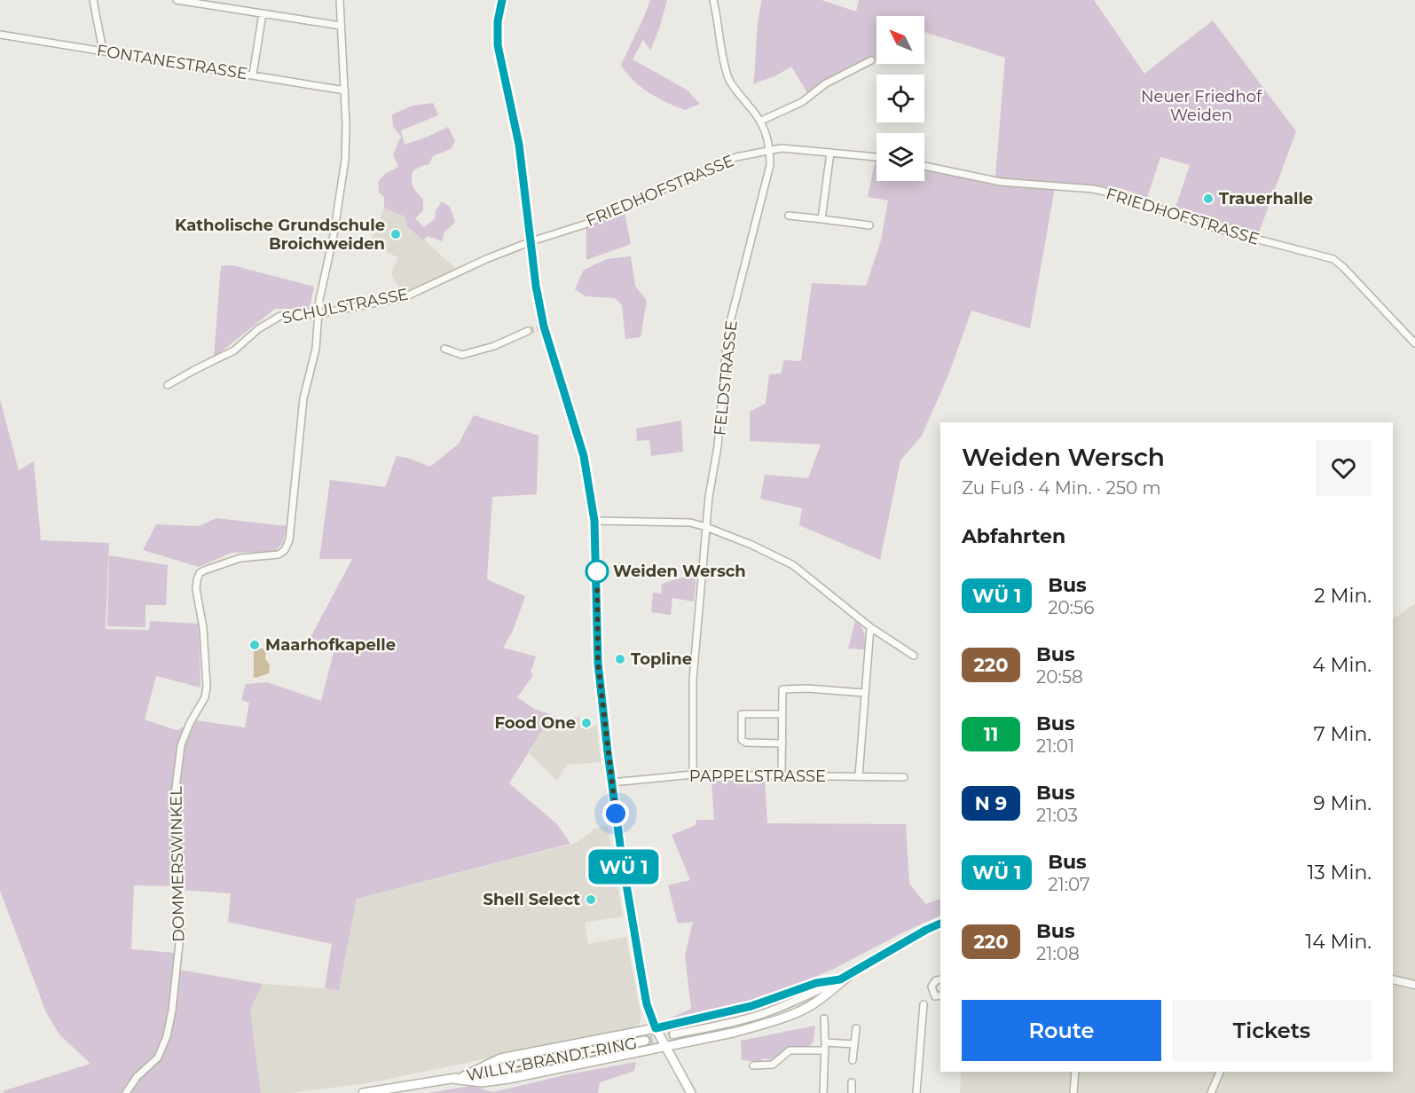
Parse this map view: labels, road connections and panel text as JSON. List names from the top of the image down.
{
  "streets": {
    "main road": ["WILLY-BRANDT-RING"],
    "street": [
      "FONTANESTRASSE",
      "FRIEDHOFSTRASSE",
      "SCHULSTRASSE",
      "FELDSTRASSE",
      "PAPPELSTRASSE",
      "DOMMERSWINKEL"
    ]
  },
  "crossings": [
    ["FONTANESTRASSE", "DOMMERSWINKEL"],
    ["FRIEDHOFSTRASSE", "SCHULSTRASSE"],
    ["FRIEDHOFSTRASSE", "FELDSTRASSE"],
    ["SCHULSTRASSE", "DOMMERSWINKEL"],
    ["FELDSTRASSE", "PAPPELSTRASSE"]
  ],
  "parks": ["Neuer Friedhof Weiden"],
  "places": [
    "Trauerhalle",
    "Katholische Grundschule Broichweiden",
    "Weiden Wersch",
    "Maarhofkapelle",
    "Topline",
    "Food One",
    "Shell Select"
  ],
  "north": "top left",
  "page": {
    "on_map": "WÜ 1",
    "heading": [
      ["Weiden Wersch", "Zu Fuß · 4 Min. · 250 m"],
      "Abfahrten"
    ],
    "list": [
      {
        "mark": "WÜ 1",
        "name": "Bus",
        "note": "20:56",
        "value": "2 Min."
      },
      {
        "mark": "220",
        "name": "Bus",
        "note": "20:58",
        "value": "4 Min."
      },
      {
        "mark": "11",
        "name": "Bus",
        "note": "21:01",
        "value": "7 Min."
      },
      {
        "mark": "N 9",
        "name": "Bus",
        "note": "21:03",
        "value": "9 Min."
      },
      {
        "mark": "WÜ 1",
        "name": "Bus",
        "note": "21:07",
        "value": "13 Min."
      },
      {
        "mark": "220",
        "name": "Bus",
        "note": "21:08",
        "value": "14 Min."
      }
    ],
    "buttons": ["Route", "Tickets"]
  }
}
